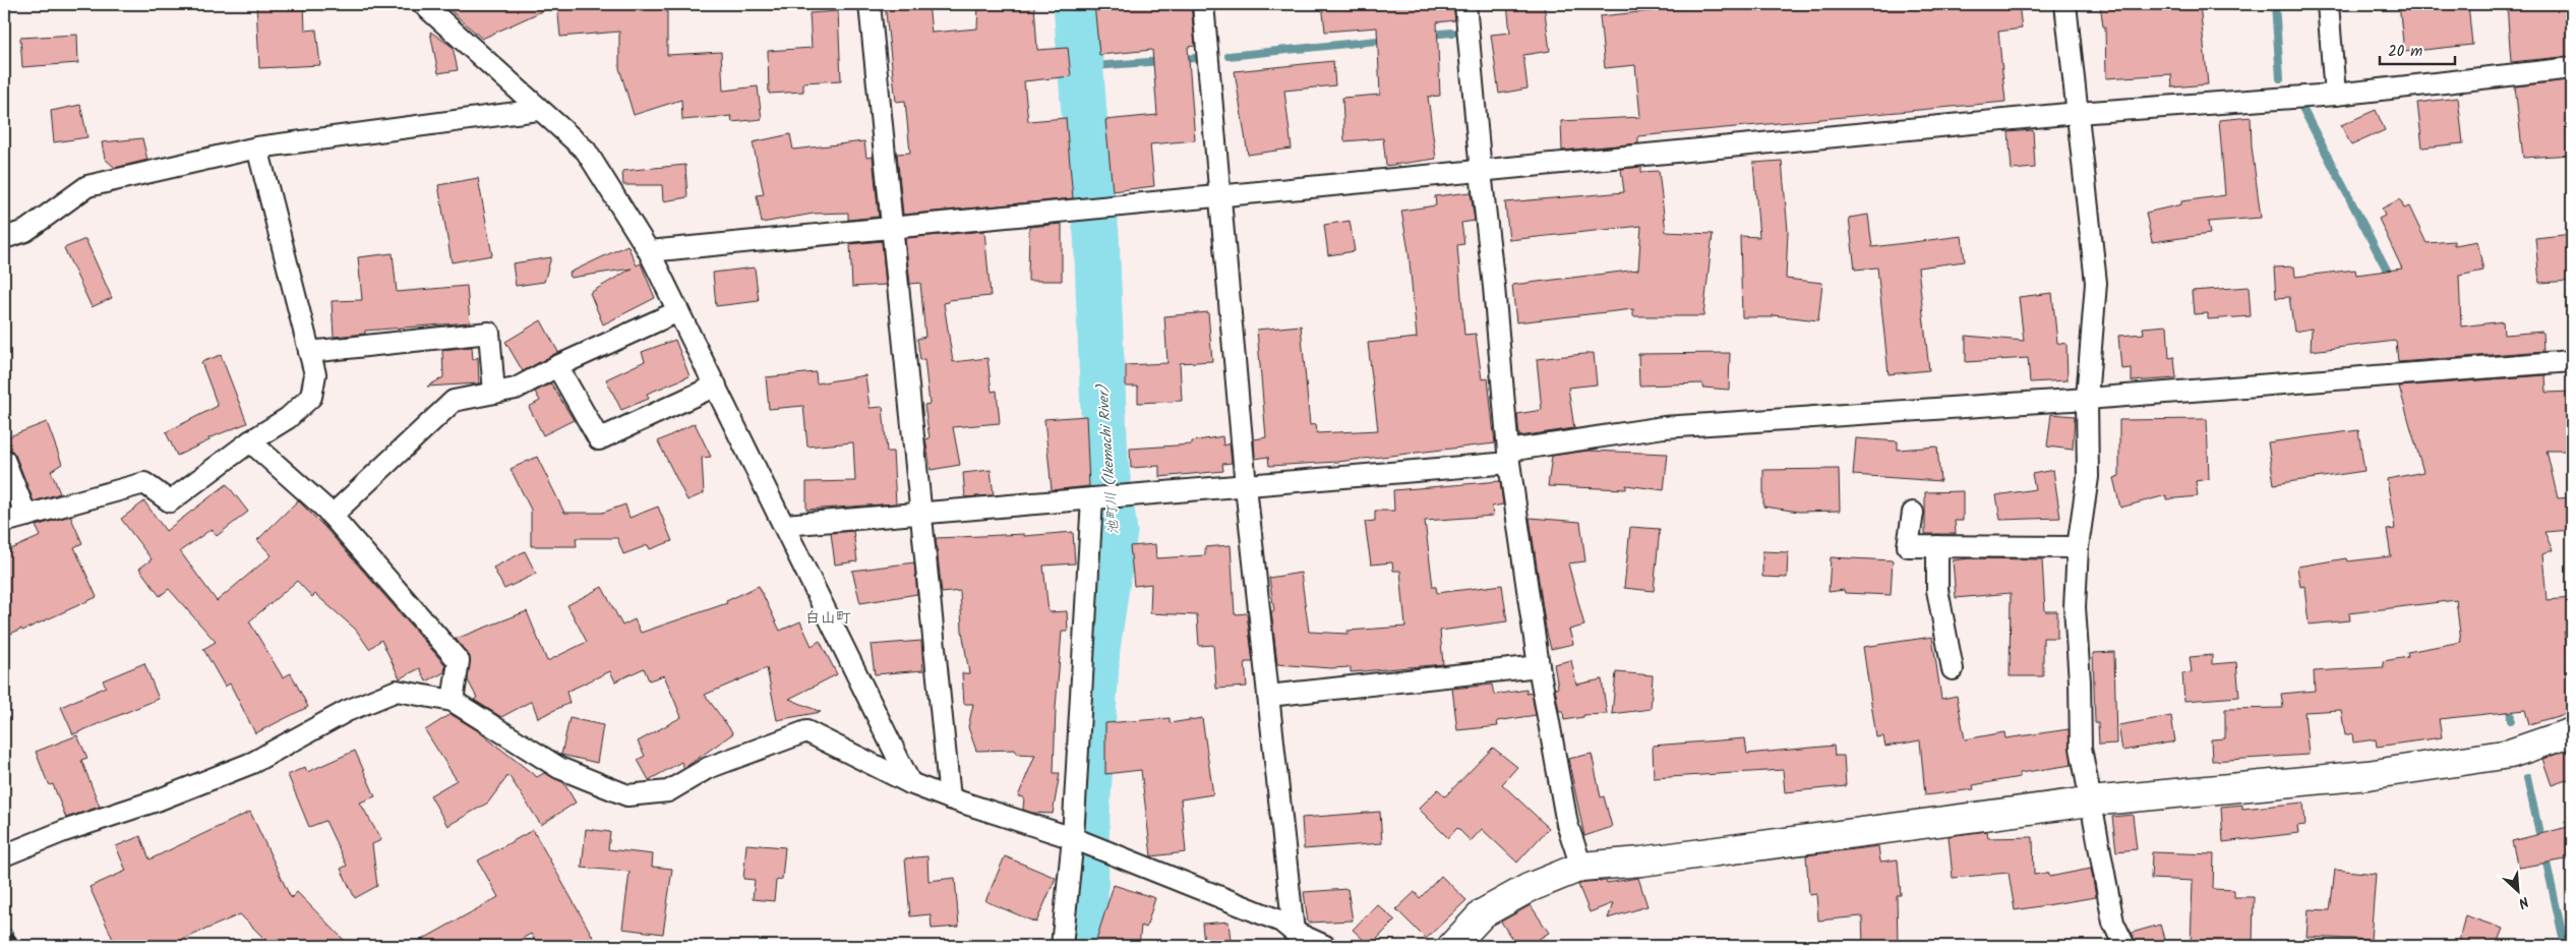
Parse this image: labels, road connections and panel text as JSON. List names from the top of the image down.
{
  "districts": ["白山町"],
  "water": ["池町川 (Ikemachi River)"],
  "scale_bar": "20 m",
  "north": "bottom right"
}
